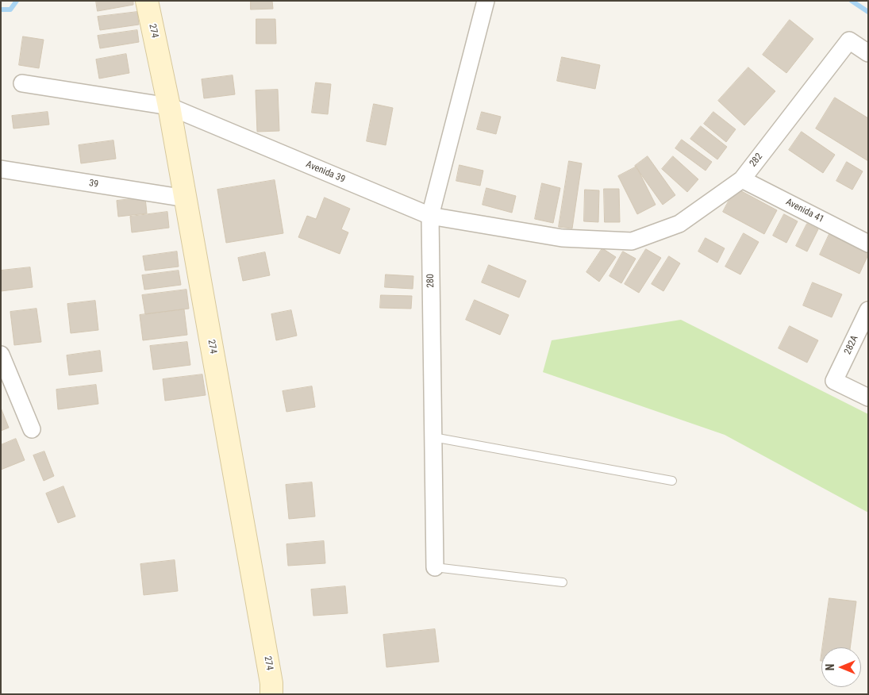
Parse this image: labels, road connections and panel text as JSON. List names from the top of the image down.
{
  "streets": {
    "street": [
      "274",
      "282",
      "Avenida 39",
      "39",
      "Avenida 41",
      "280",
      "282A"
    ]
  },
  "crossings": [
    ["274", "Avenida 39"],
    ["274", "39"],
    ["282", "Avenida 39"],
    ["282", "Avenida 41"],
    ["Avenida 39", "280"]
  ],
  "north": "left"
}
